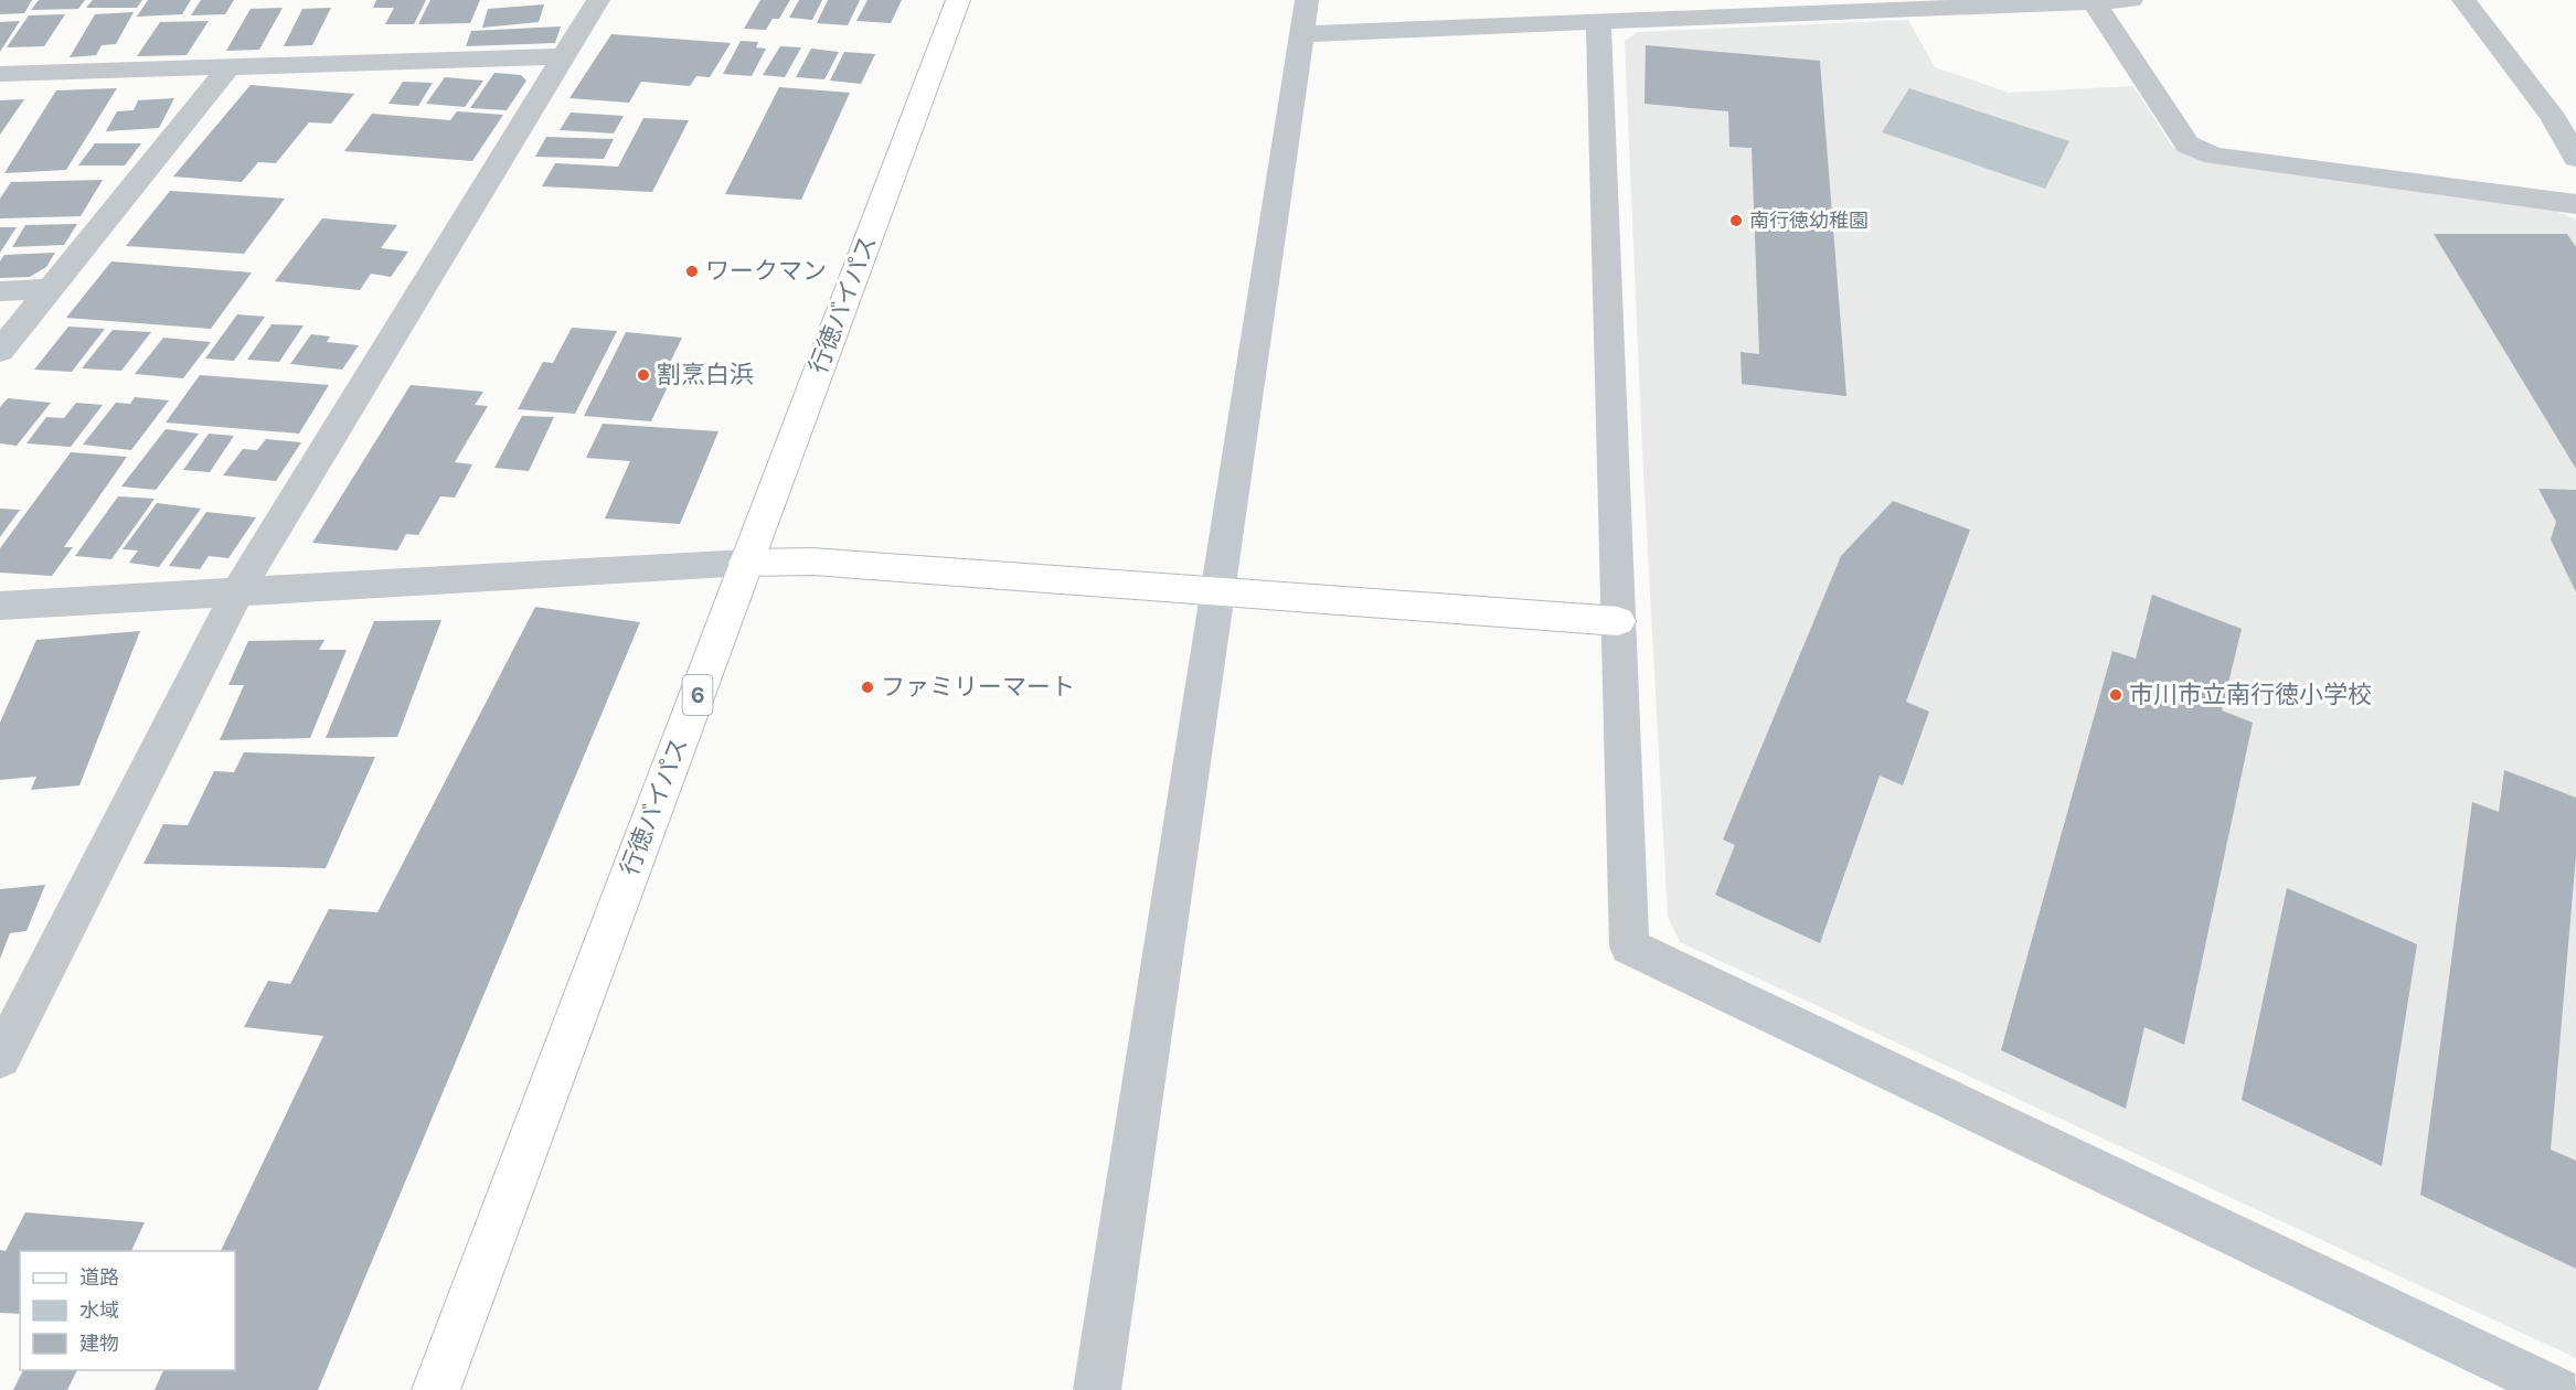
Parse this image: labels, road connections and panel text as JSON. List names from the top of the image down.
{
  "streets": {
    "main road": ["行徳バイパス", "6"]
  },
  "places": [
    "南行徳幼稚園",
    "ワークマン",
    "割烹白浜",
    "ファミリーマート",
    "市川市立南行徳小学校"
  ],
  "legend": ["道路", "水域", "建物"]
}
